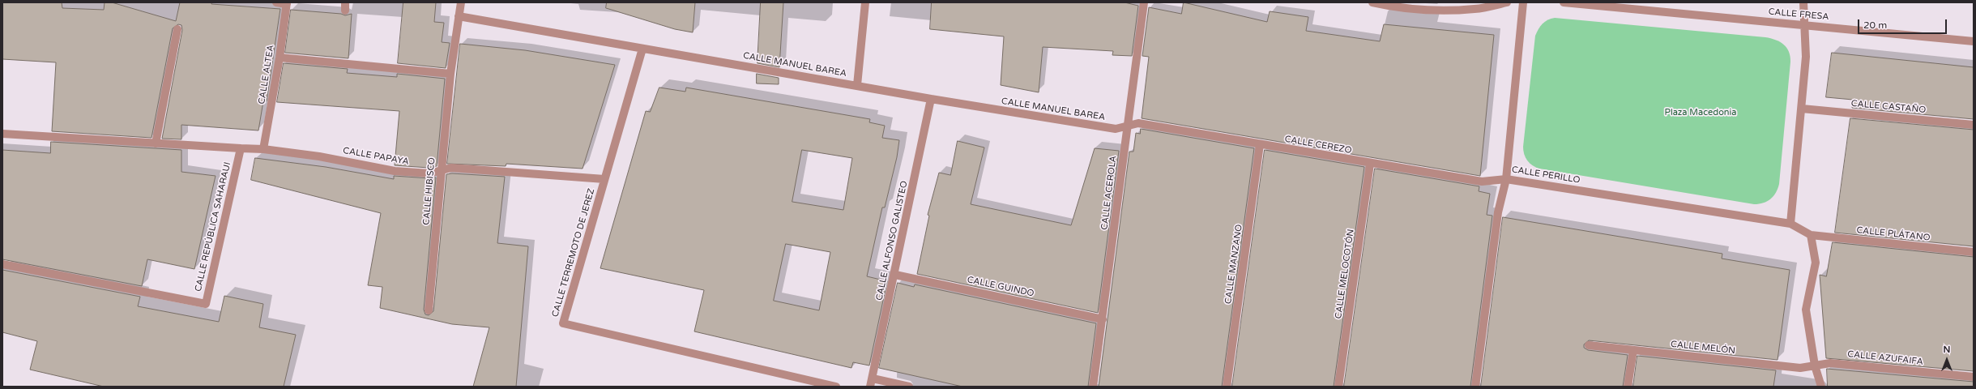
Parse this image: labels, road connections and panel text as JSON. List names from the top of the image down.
{
  "streets": {
    "street": [
      "CALLE FRESA",
      "CALLE MANUEL BAREA",
      "CALLE ALTEA",
      "CALLE CASTAÑO",
      "CALLE CEREZO",
      "CALLE PAPAYA",
      "CALLE PERILLO",
      "CALLE HIBISCO",
      "CALLE ACEROLA",
      "CALLE REPÚBLICA SAHARAUI",
      "CALLE PLÁTANO",
      "CALLE ALFONSO GALISTEO",
      "CALLE TERREMOTO DE JEREZ",
      "CALLE MANZANO",
      "CALLE MELOCOTÓN",
      "CALLE GUINDO",
      "CALLE MELÓN",
      "CALLE AZUFAIFA"
    ]
  },
  "crossings": [
    ["CALLE MANUEL BAREA", "CALLE CEREZO"],
    ["CALLE MANUEL BAREA", "CALLE HIBISCO"],
    ["CALLE MANUEL BAREA", "CALLE ACEROLA"],
    ["CALLE MANUEL BAREA", "CALLE ALFONSO GALISTEO"],
    ["CALLE MANUEL BAREA", "CALLE TERREMOTO DE JEREZ"],
    ["CALLE ALTEA", "CALLE PAPAYA"],
    ["CALLE CEREZO", "CALLE PERILLO"],
    ["CALLE CEREZO", "CALLE ACEROLA"],
    ["CALLE CEREZO", "CALLE MANZANO"],
    ["CALLE CEREZO", "CALLE MELOCOTÓN"],
    ["CALLE PAPAYA", "CALLE HIBISCO"],
    ["CALLE PAPAYA", "CALLE REPÚBLICA SAHARAUI"],
    ["CALLE PAPAYA", "CALLE TERREMOTO DE JEREZ"],
    ["CALLE ACEROLA", "CALLE GUINDO"],
    ["CALLE ALFONSO GALISTEO", "CALLE GUINDO"],
    ["CALLE MELÓN", "CALLE AZUFAIFA"]
  ],
  "parks": ["Plaza Macedonia"],
  "scale_bar": "20 m",
  "north": "top"
}
